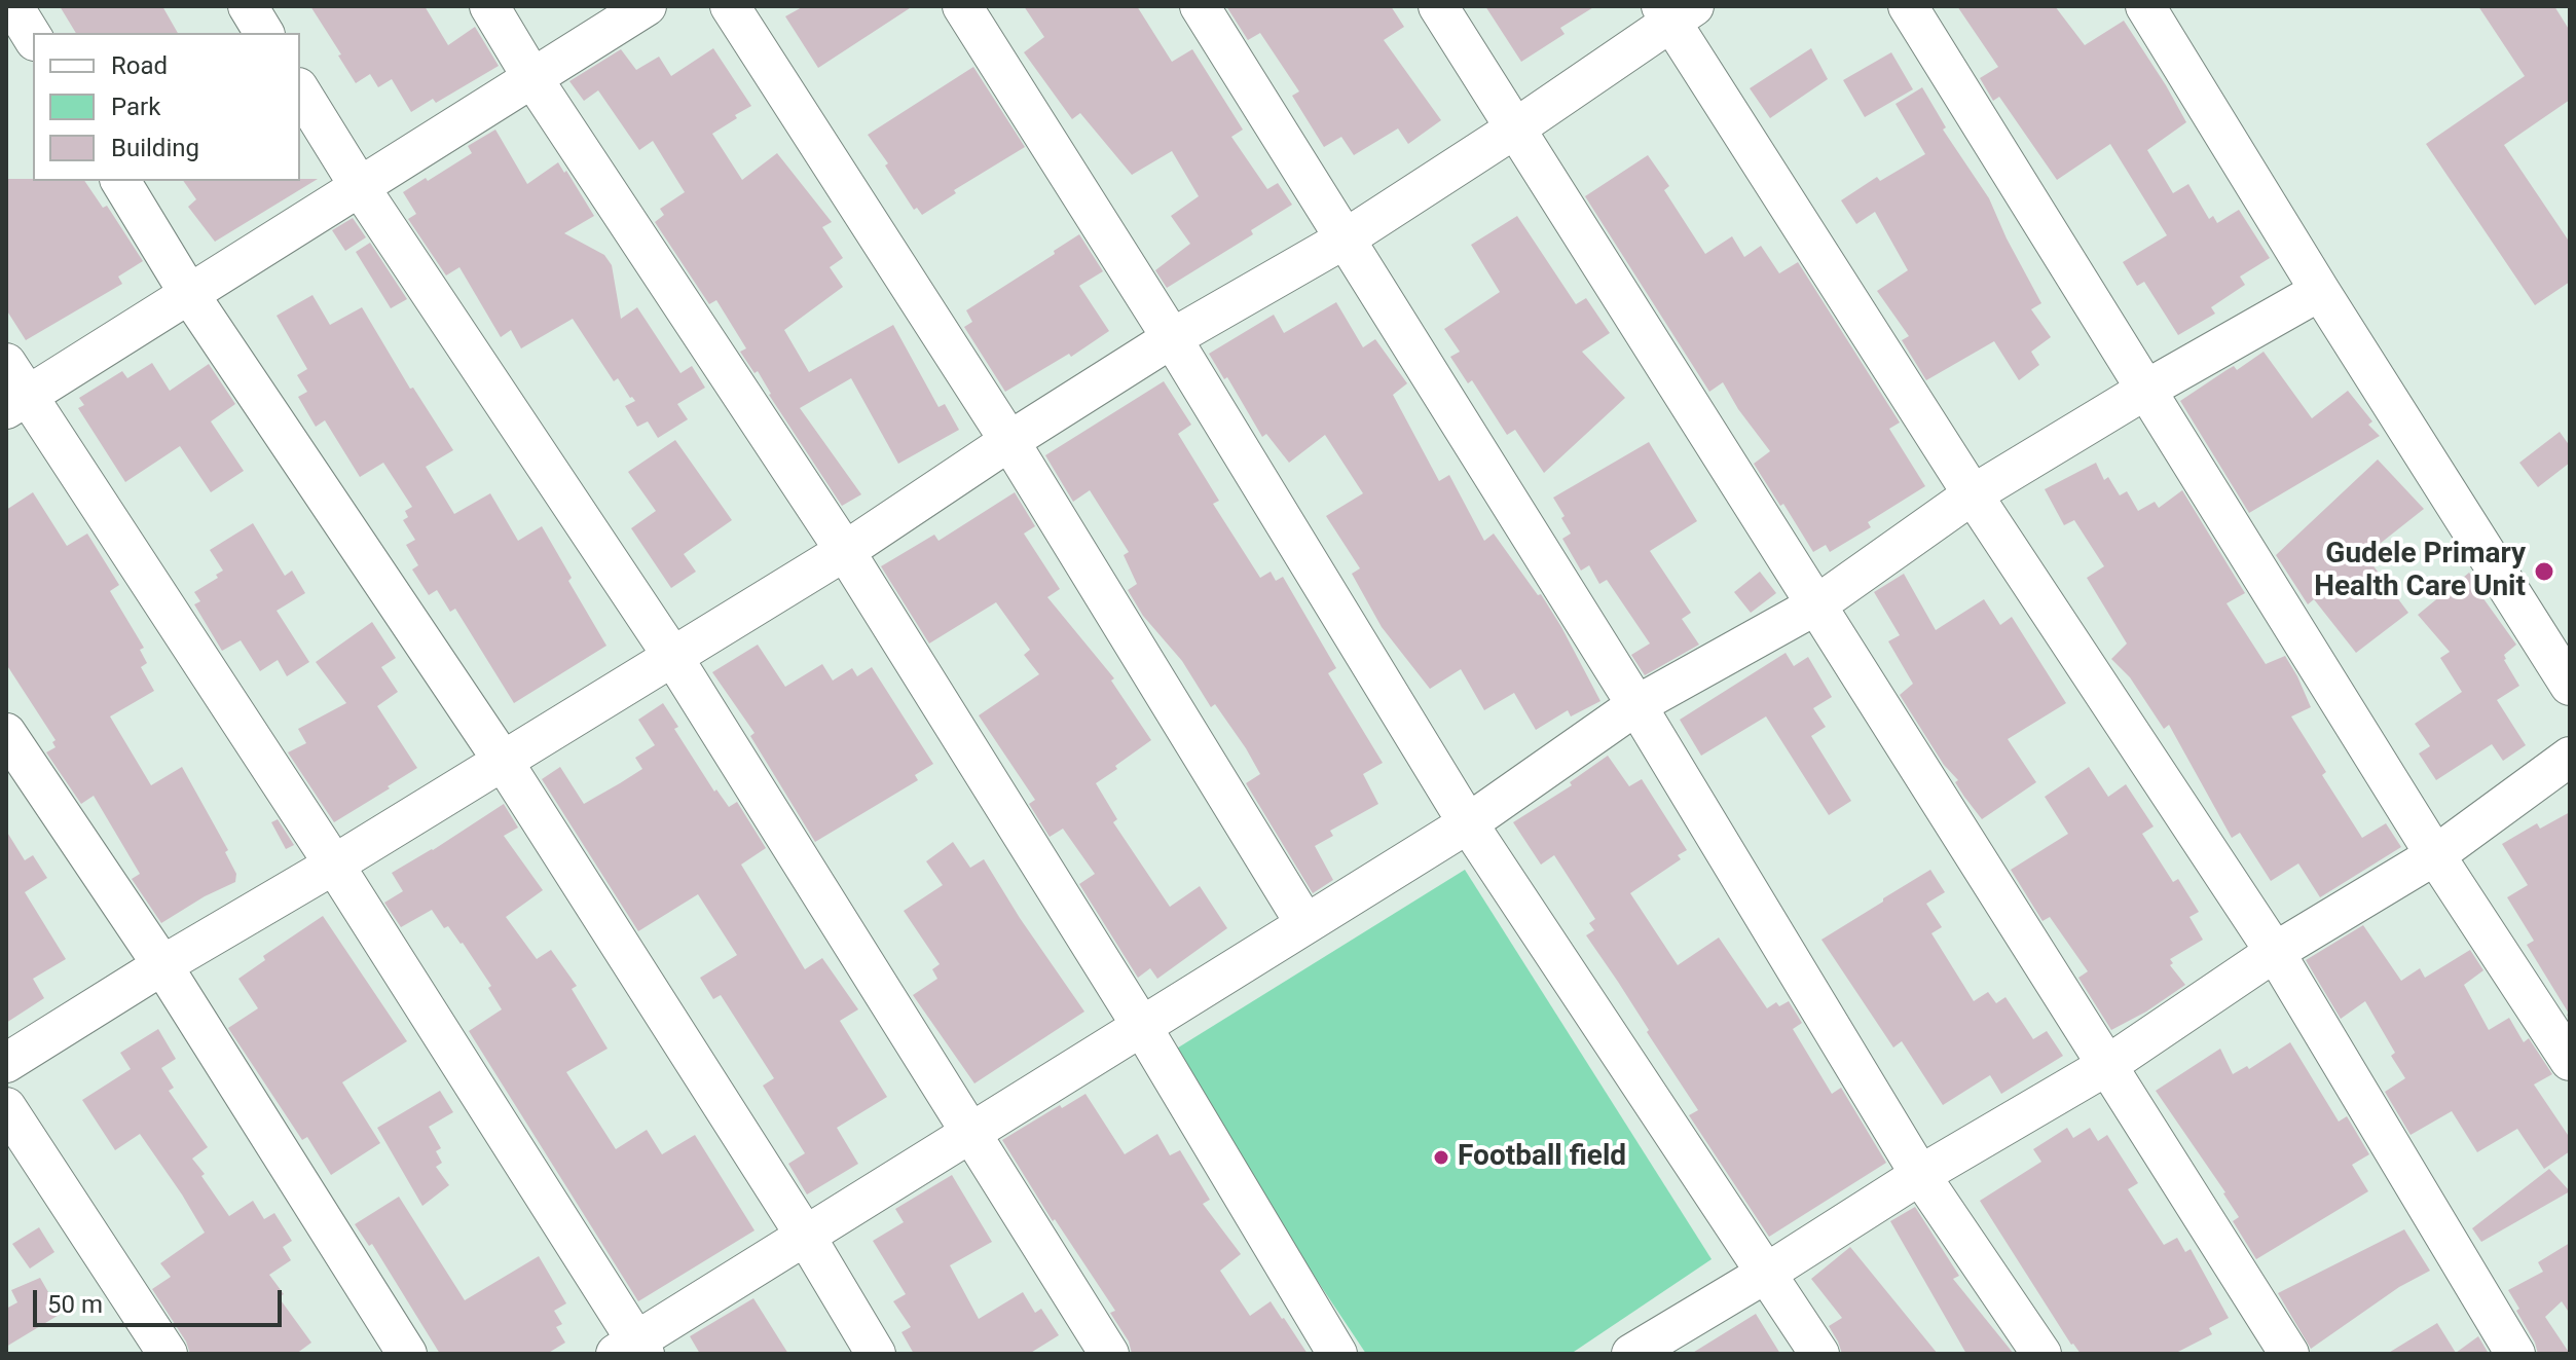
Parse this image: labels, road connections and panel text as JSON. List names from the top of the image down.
{
  "places": ["Gudele Primary Health Care Unit", "Football field"],
  "legend": ["Road", "Park", "Building"],
  "scale_bar": "50 m"
}
